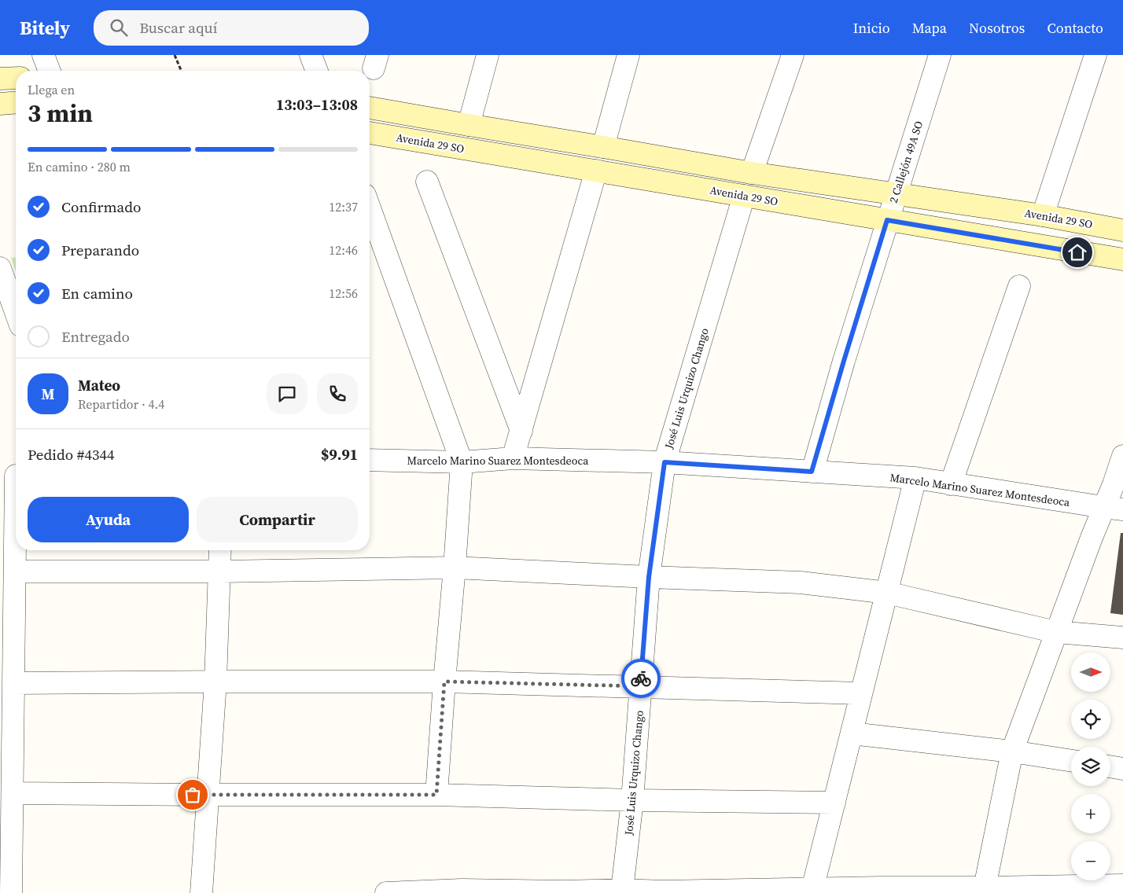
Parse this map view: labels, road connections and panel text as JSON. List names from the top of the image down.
{
  "streets": {
    "street": [
      "Avenida 29 SO",
      "2 Callejón 49A SO",
      "José Luis Urquizo Chango",
      "Marcelo Marino Suarez Montesdeoca"
    ]
  },
  "crossings": [
    ["Avenida 29 SO", "2 Callejón 49A SO"],
    ["Avenida 29 SO", "José Luis Urquizo Chango"],
    ["2 Callejón 49A SO", "Marcelo Marino Suarez Montesdeoca"],
    ["José Luis Urquizo Chango", "Marcelo Marino Suarez Montesdeoca"]
  ],
  "north": "right",
  "page": {
    "header": "Bitely",
    "search": "Buscar aquí",
    "nav": [
      "Inicio",
      "Mapa",
      "Nosotros",
      "Contacto"
    ],
    "heading": ["3 min", "Llega en", "13:03–13:08"],
    "panel": [
      "Mateo",
      "Repartidor · 4.4",
      "Pedido #4344",
      "$9.91"
    ],
    "bar": "En camino · 280 m",
    "list": [
      ["Confirmado", "12:37"],
      ["Preparando", "12:46"],
      ["En camino", "12:56"],
      "Entregado"
    ],
    "round": "M",
    "buttons": ["Ayuda", "Compartir"],
    "map_buttons": ["+", "−"]
  }
}
